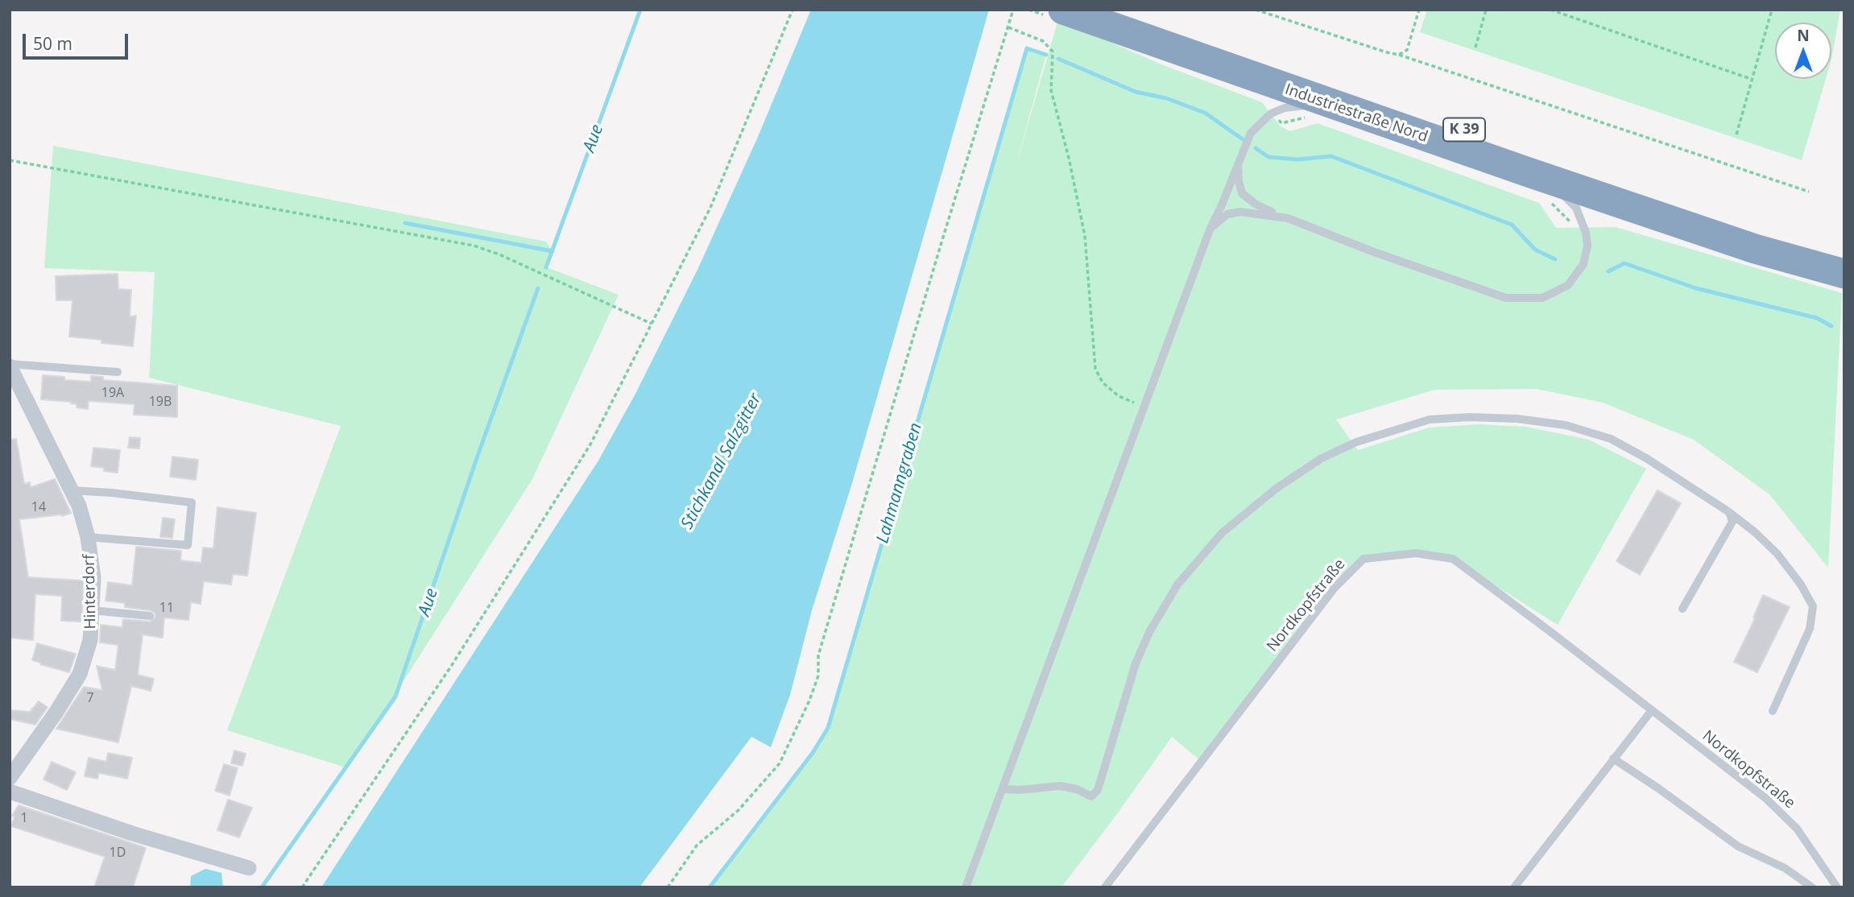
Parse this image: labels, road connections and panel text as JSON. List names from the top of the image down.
{
  "streets": {
    "highway": ["Industriestraße Nord", "K 39"],
    "street": ["Hinterdorf"],
    "lane": ["Nordkopfstraße"]
  },
  "water": ["Aue", "Stichkanal Salzgitter", "Lahmanngraben"],
  "house_numbers": [
    "19A",
    "19B",
    "14",
    "11",
    "7",
    "1",
    "1D"
  ],
  "scale_bar": "50 m",
  "north": "top"
}
